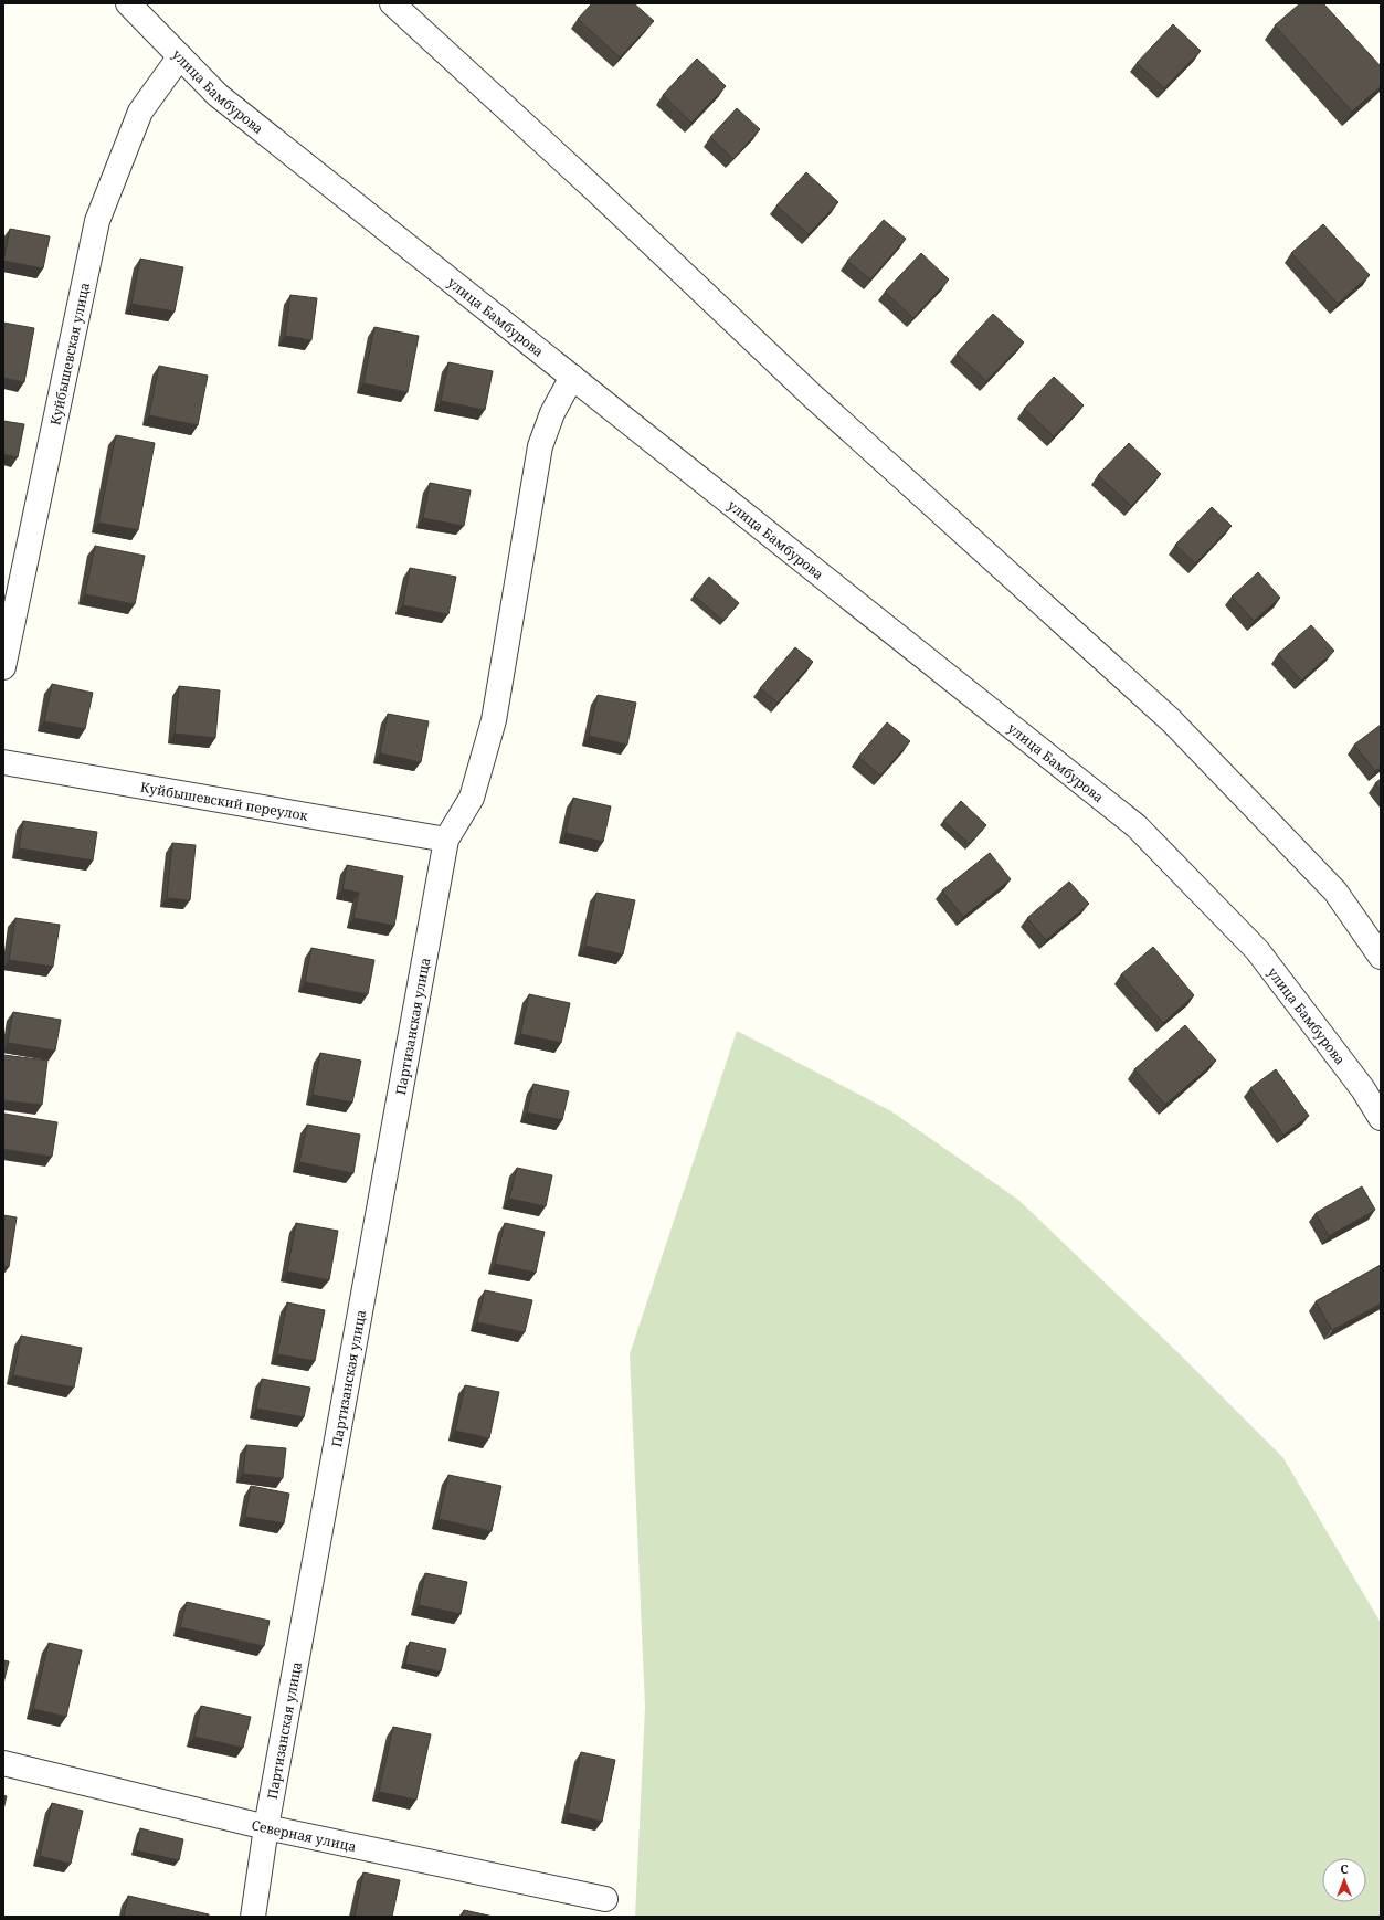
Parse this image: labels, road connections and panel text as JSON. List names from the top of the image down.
{
  "streets": {
    "street": [
      "улица Бамбурова",
      "Куйбышевская улица",
      "Куйбышевский переулок",
      "Партизанская улица",
      "Северная улица"
    ]
  },
  "crossings": [
    ["улица Бамбурова", "Куйбышевская улица"],
    ["Куйбышевский переулок", "Партизанская улица"],
    ["Партизанская улица", "Северная улица"]
  ],
  "north": "top"
}
